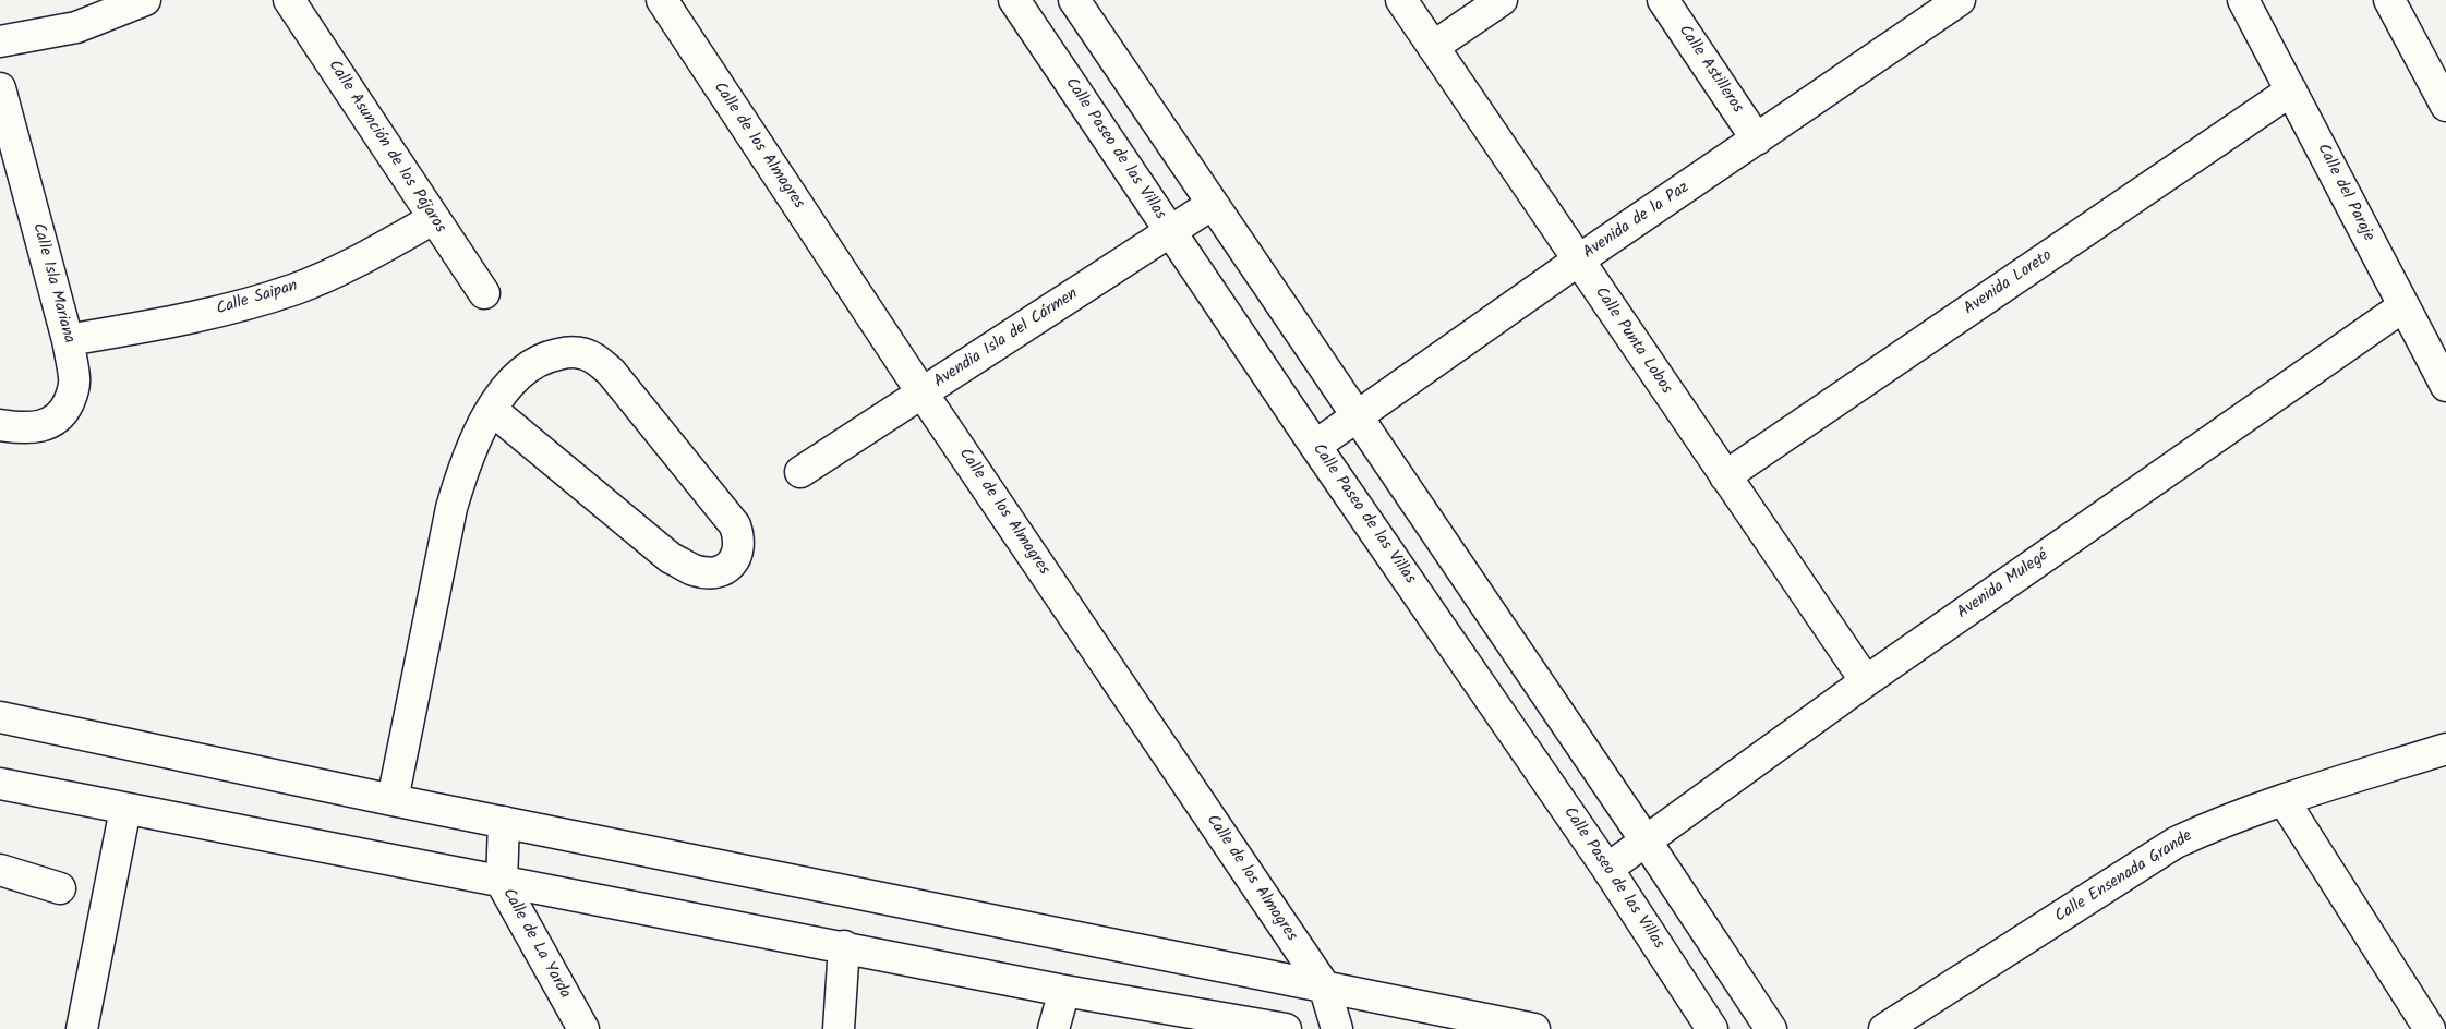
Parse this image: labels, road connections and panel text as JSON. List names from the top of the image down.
{
  "streets": {
    "street": [
      "Calle Astilleros",
      "Calle de los Almagres",
      "Calle Asunción de los Pájaros",
      "Calle Paseo de las Villas",
      "Calle del Paraje",
      "Avenida de la Paz",
      "Calle Isla Mariana",
      "Avenida Loreto",
      "Calle Saipan",
      "Avendia Isla del Cármen",
      "Calle Punta Lobos",
      "Avenida Mulegé",
      "Calle Ensenada Grande",
      "Calle de La Yarda"
    ]
  },
  "crossings": [
    ["Calle Astilleros", "Avenida de la Paz"],
    ["Calle de los Almagres", "Avendia Isla del Cármen"],
    ["Calle Asunción de los Pájaros", "Calle Saipan"],
    ["Calle Paseo de las Villas", "Avenida de la Paz"],
    ["Calle Paseo de las Villas", "Avendia Isla del Cármen"],
    ["Calle Paseo de las Villas", "Avenida Mulegé"],
    ["Calle del Paraje", "Avenida Loreto"],
    ["Calle del Paraje", "Avenida Mulegé"],
    ["Avenida de la Paz", "Calle Punta Lobos"],
    ["Calle Isla Mariana", "Calle Saipan"],
    ["Avenida Loreto", "Calle Punta Lobos"],
    ["Calle Punta Lobos", "Avenida Mulegé"]
  ]
}
